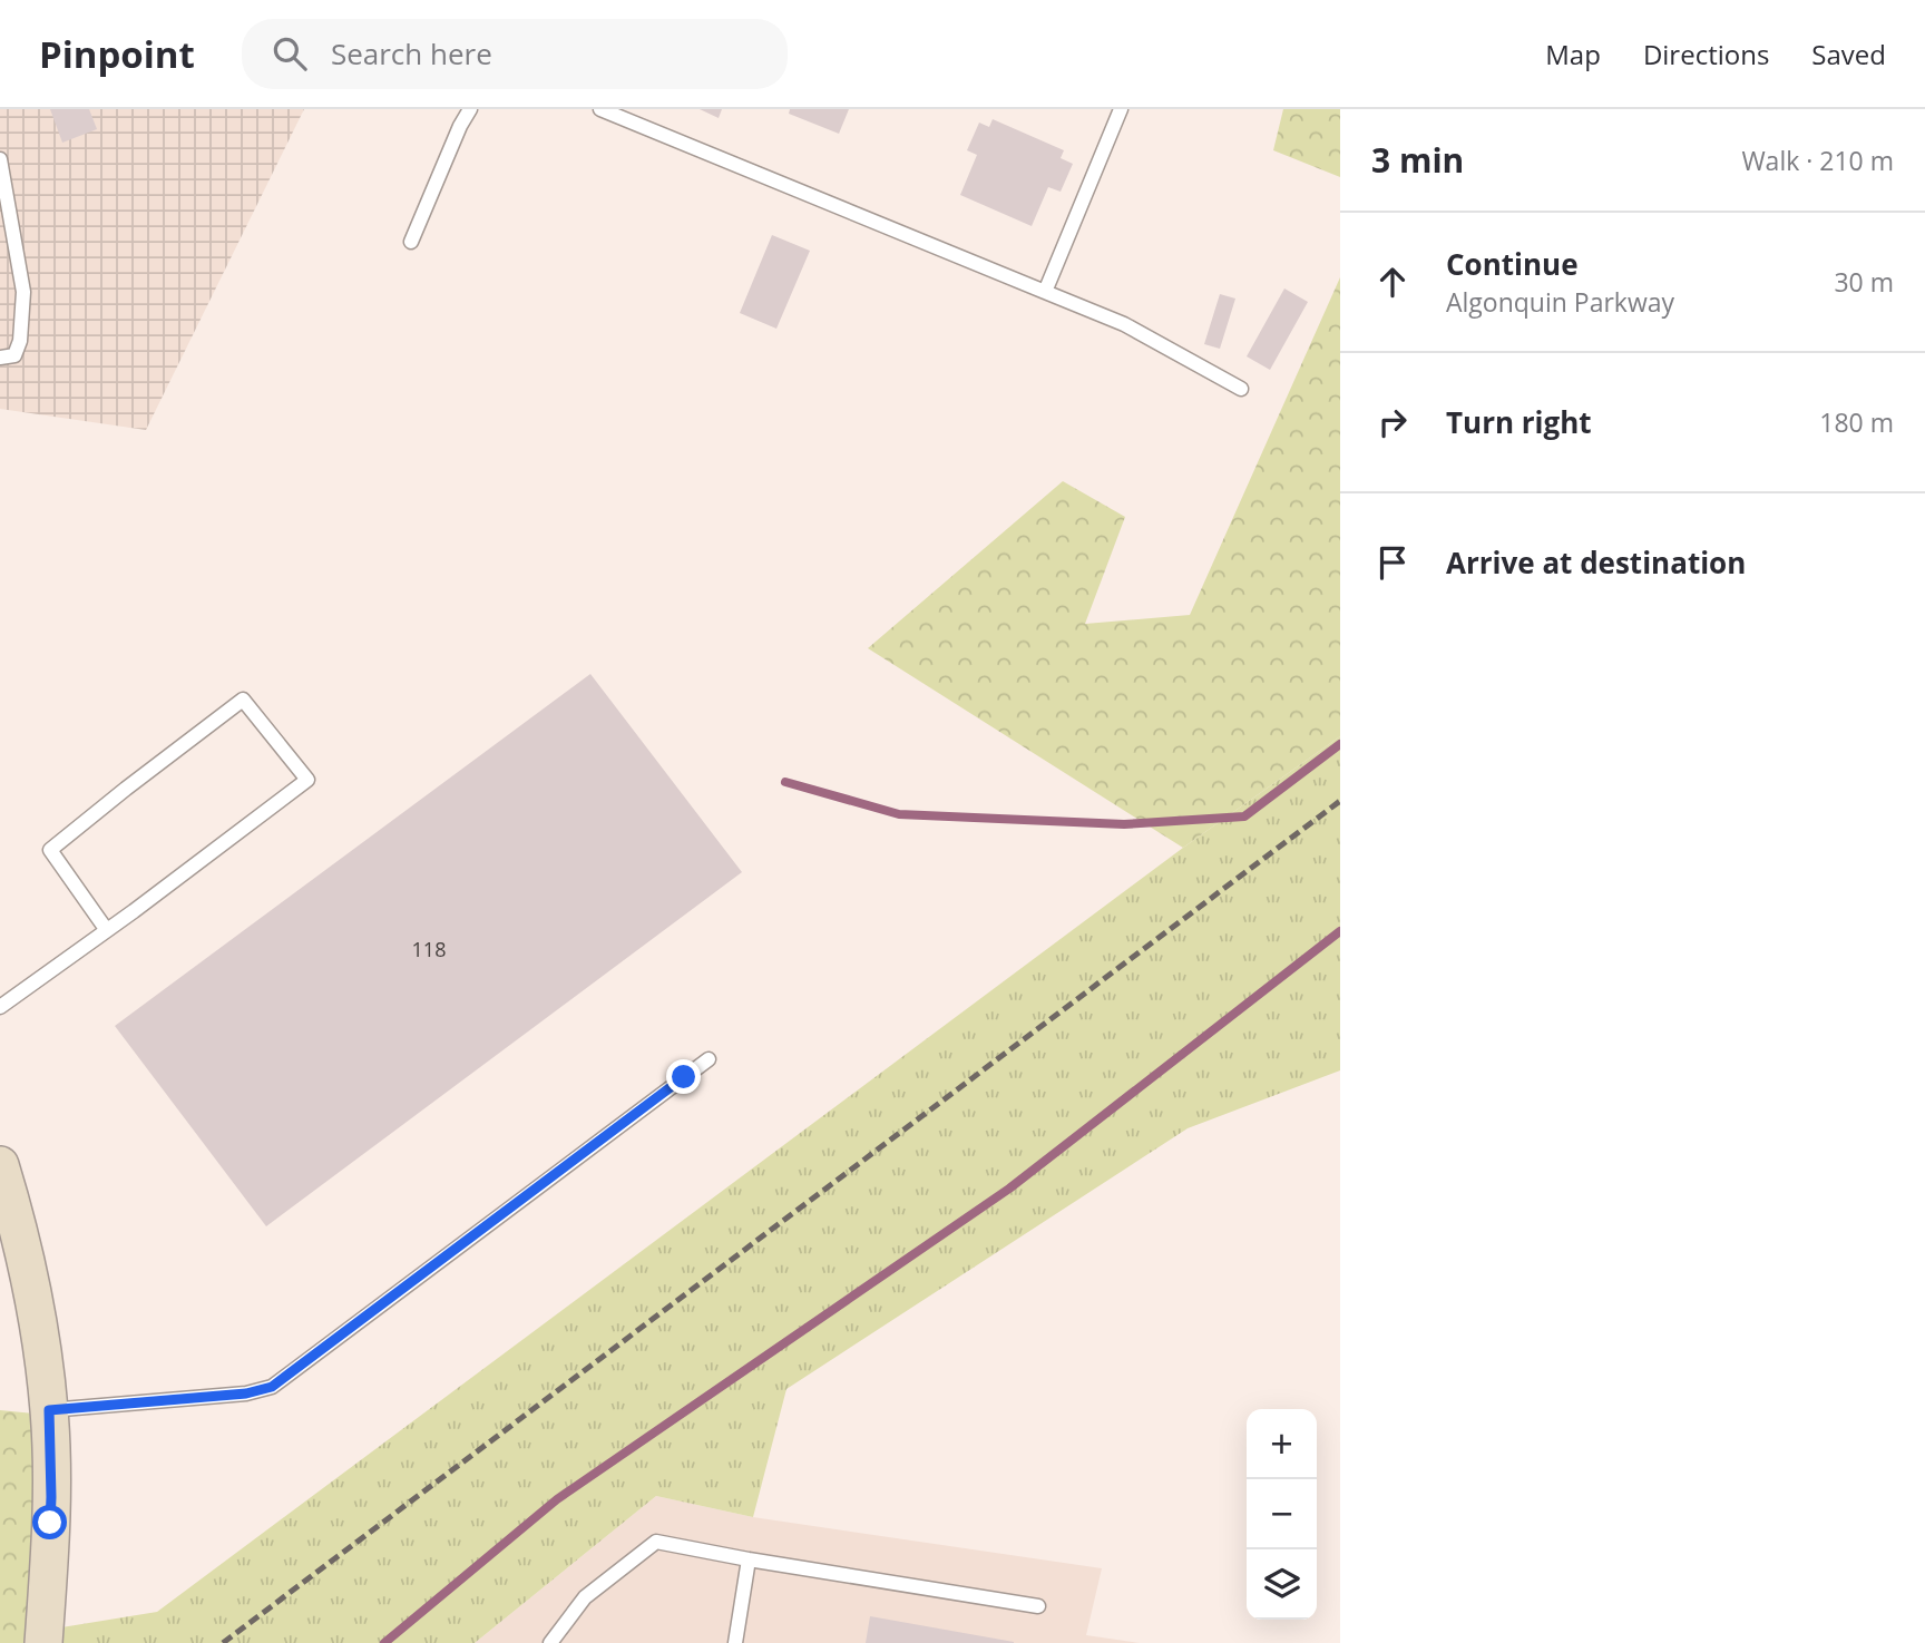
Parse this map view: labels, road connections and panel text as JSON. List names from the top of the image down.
{
  "house_numbers": ["118"],
  "page": {
    "header": "Pinpoint",
    "search": "Search here",
    "nav": ["Map", "Directions", "Saved"],
    "heading": ["3 min", "Walk · 210 m"],
    "list": [
      ["Continue", "Algonquin Parkway", "30 m"],
      ["Turn right", "180 m"],
      "Arrive at destination"
    ],
    "map_buttons": ["+", "−"]
  }
}
